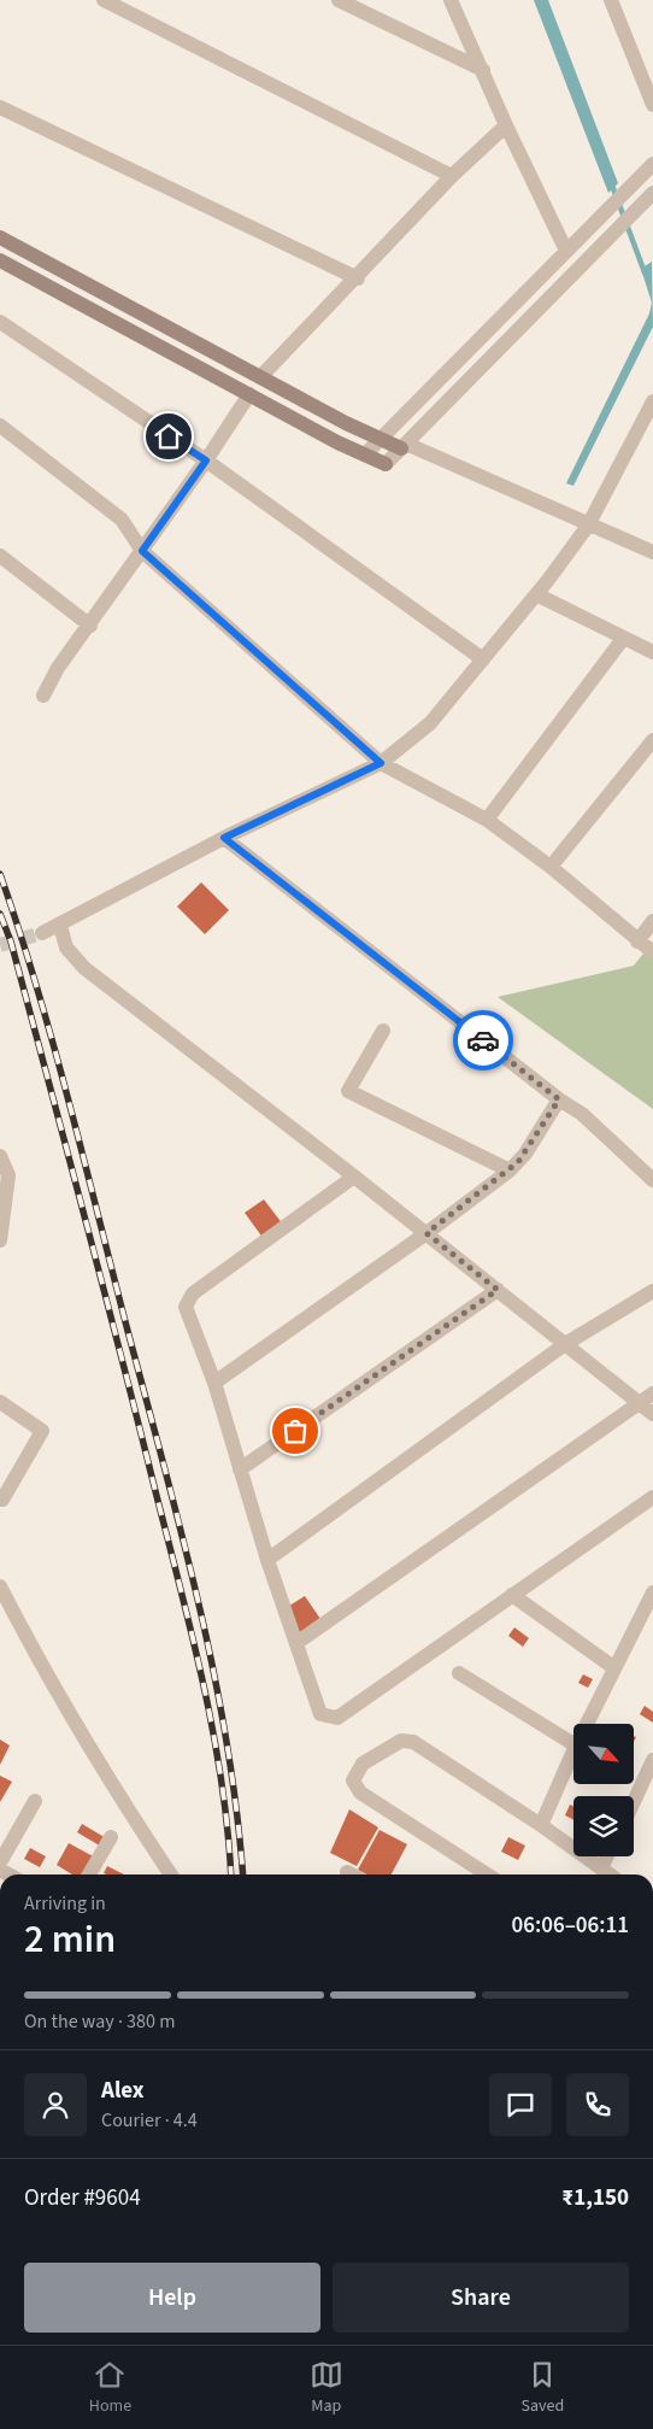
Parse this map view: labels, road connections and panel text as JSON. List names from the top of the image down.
{
  "north": "bottom right",
  "page": {
    "heading": ["2 min", "Arriving in", "06:06–06:11"],
    "panel": [
      "Alex",
      "Courier · 4.4",
      "Order #9604",
      "₹1,150"
    ],
    "bar": "On the way · 380 m",
    "buttons": ["Help", "Share"],
    "tabs": ["Home", "Map", "Saved"]
  }
}
